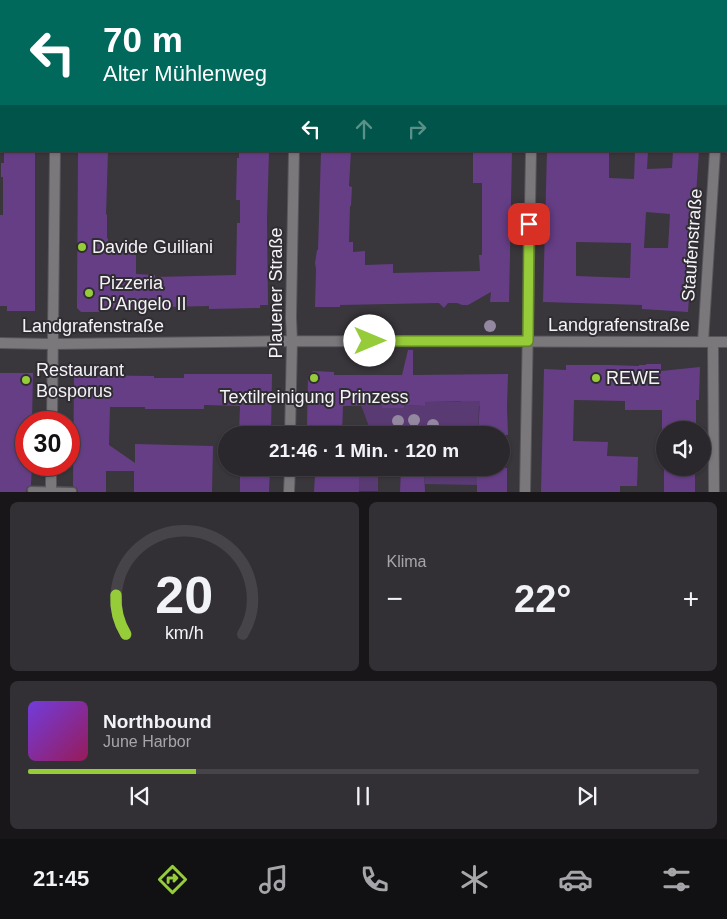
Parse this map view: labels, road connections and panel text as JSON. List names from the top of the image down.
{
  "streets": {
    "street": ["Staufenstraße", "Plauener Straße", "Landgrafenstraße"]
  },
  "crossings": [
    ["Staufenstraße", "Landgrafenstraße"],
    ["Plauener Straße", "Landgrafenstraße"]
  ],
  "places": [
    "Davide Guiliani",
    "Pizzeria D'Angelo II",
    "Textilreinigung Prinzess",
    "REWE",
    "Restaurant Bosporus"
  ],
  "page": {
    "turn": ["70 m", "Alter Mühlenweg"],
    "limit": "30",
    "trip": "21:46 · 1 Min. · 120 m",
    "tile": "Klima",
    "heat": ["−", "22°", "+"],
    "song": ["Northbound", "June Harbor"],
    "tabs": "21:45",
    "gauge": ["20", "km/h"]
  }
}
